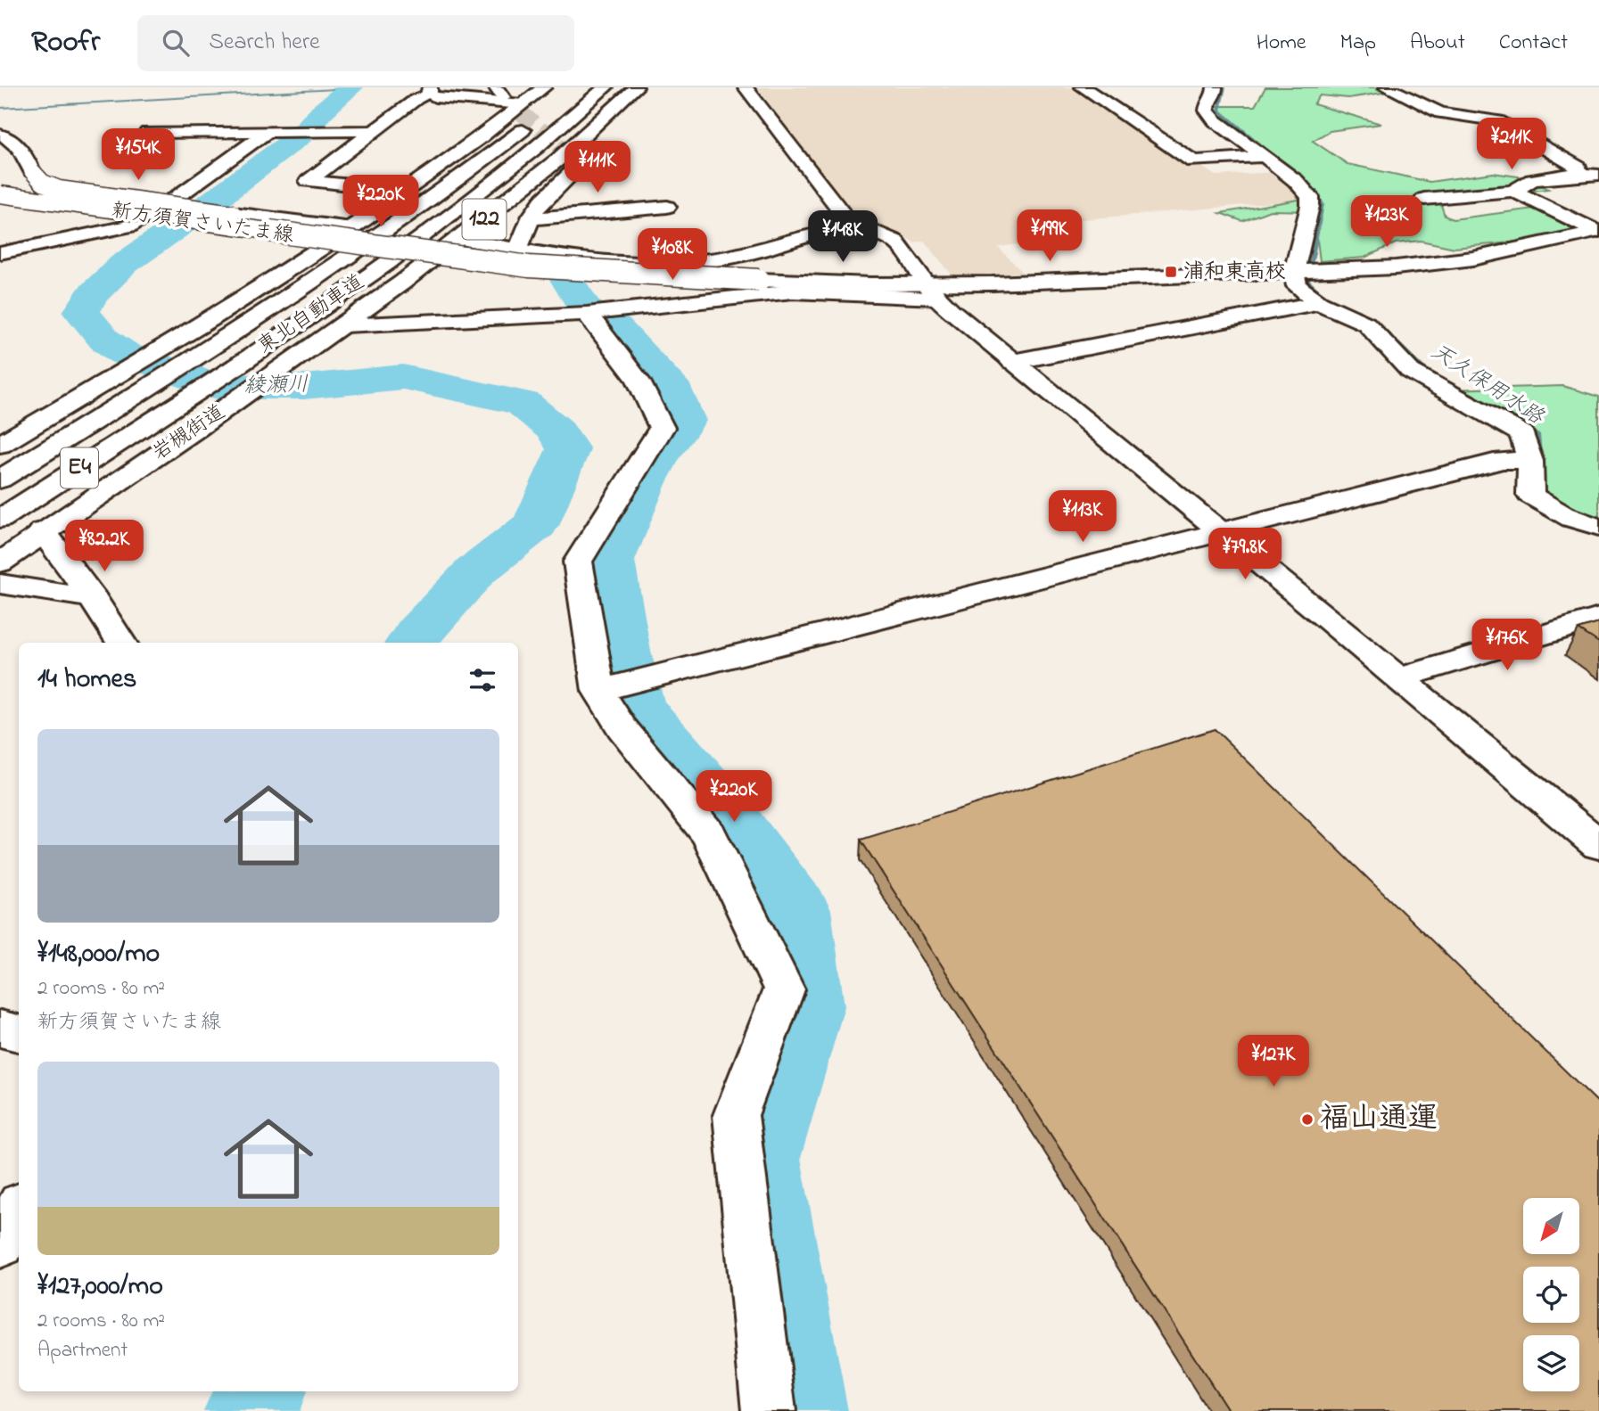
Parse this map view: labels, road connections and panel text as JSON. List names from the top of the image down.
{
  "streets": {
    "main road": [
      "122",
      "新方須賀さいたま線",
      "東北自動車道",
      "岩槻街道",
      "E4"
    ]
  },
  "water": ["天久保用水路", "綾瀬川"],
  "places": {
    "transit": ["浦和東高校"],
    "other": ["福山通運"]
  },
  "north": "bottom left",
  "page": {
    "header": "Roofr",
    "search": "Search here",
    "nav": [
      "Home",
      "Map",
      "About",
      "Contact"
    ],
    "price": [
      "¥211K",
      "¥154K",
      "¥111K",
      "¥220K",
      "¥123K",
      "¥199K",
      "¥148K",
      "¥108K",
      "¥113K",
      "¥82.2K",
      "¥79.8K",
      "¥176K",
      "¥220K",
      "¥127K"
    ],
    "heading": "14 homes",
    "list": [
      {
        "name": "¥148,000/mo",
        "note": "2 rooms · 80 m² · 新方須賀さいたま線"
      },
      {
        "name": "¥127,000/mo",
        "note": "2 rooms · 80 m² · Apartment"
      }
    ]
  }
}
